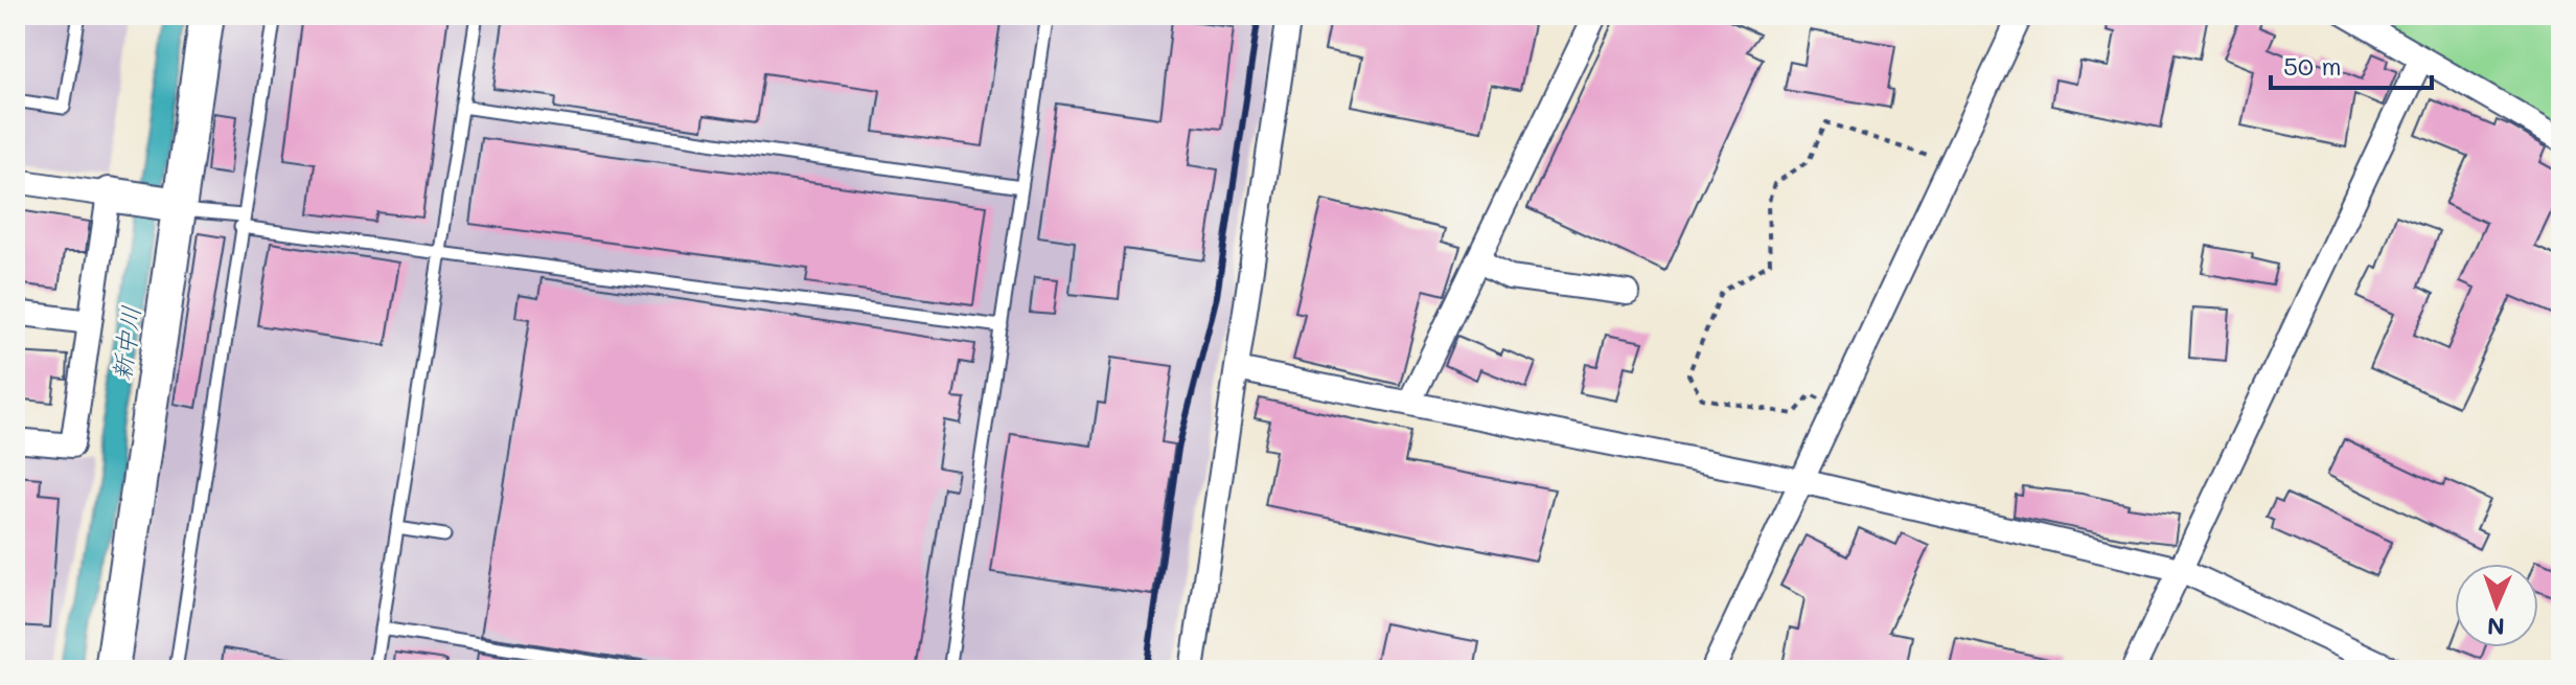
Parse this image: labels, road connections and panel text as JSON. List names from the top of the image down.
{
  "water": ["新中川"],
  "scale_bar": "50 m",
  "north": "bottom"
}
